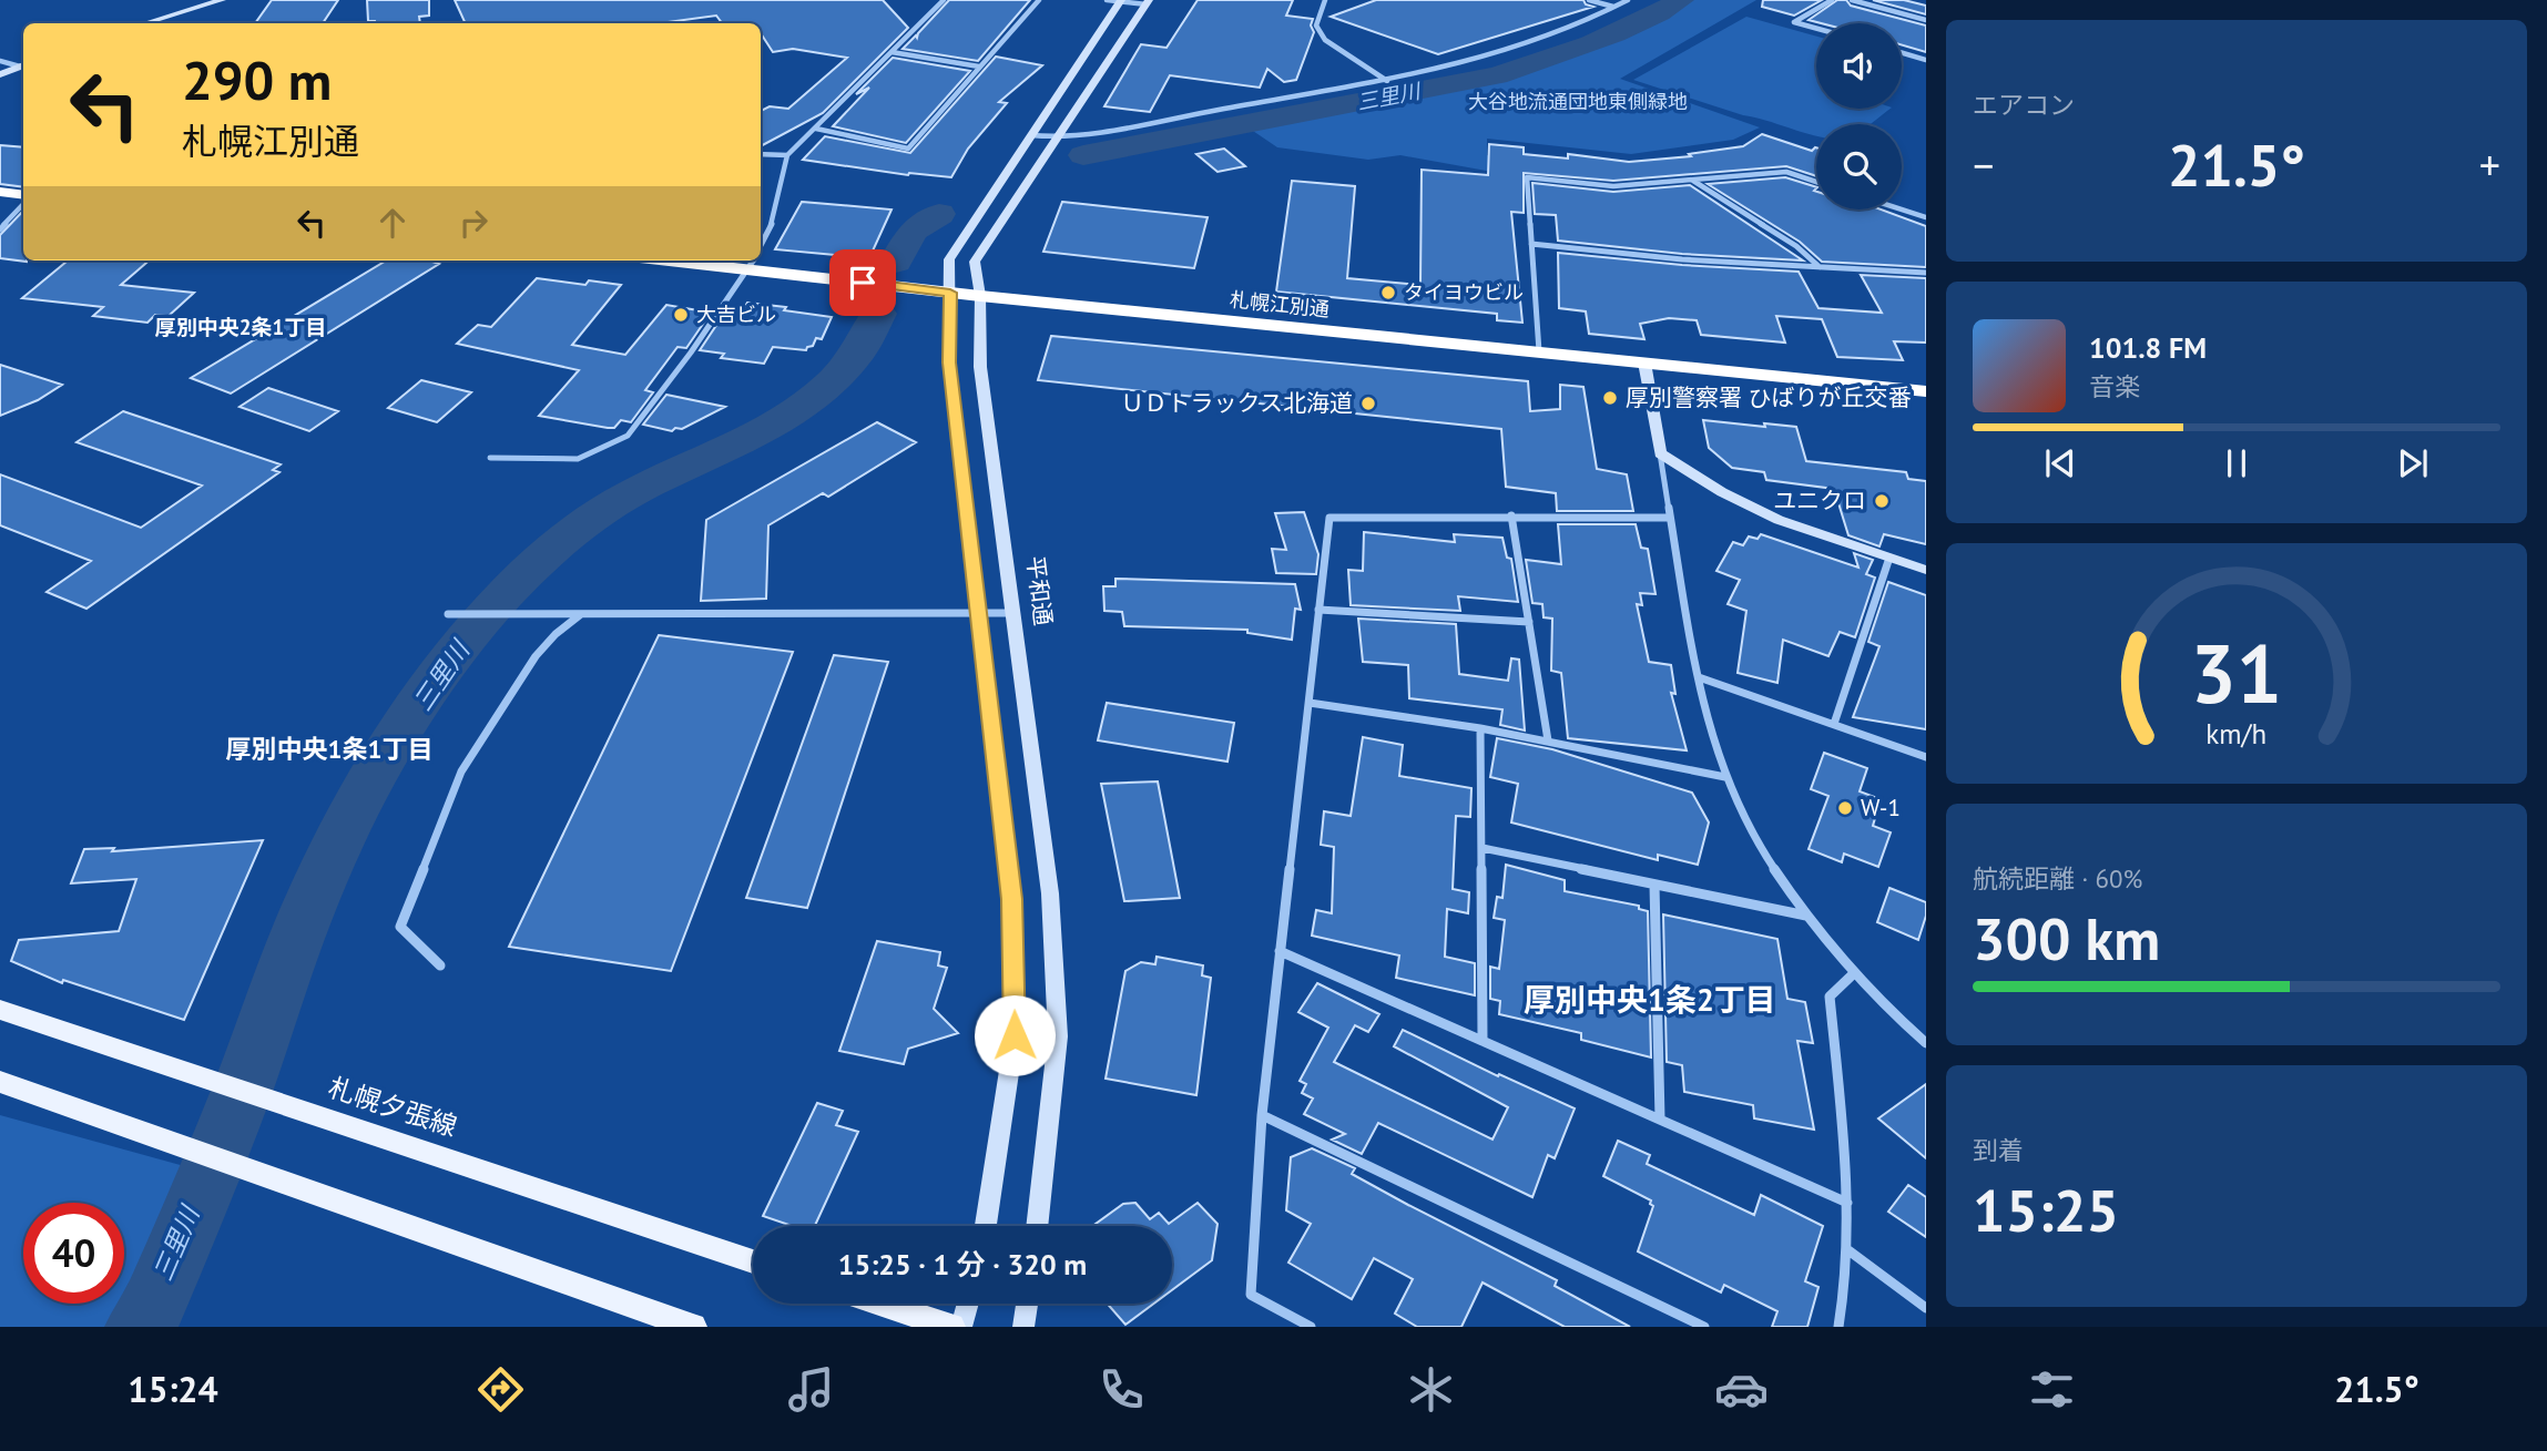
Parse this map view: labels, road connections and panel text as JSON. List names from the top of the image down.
{
  "streets": {
    "highway": ["札幌江別通"],
    "main road": ["札幌夕張線"],
    "street": ["平和通"]
  },
  "crossings": [
    ["札幌江別通", "平和通"]
  ],
  "districts": ["厚別中央2条1丁目", "厚別中央1条1丁目", "厚別中央1条2丁目"],
  "water": ["三里川"],
  "parks": ["大谷地流通団地東側緑地"],
  "places": [
    "タイヨウビル",
    "大吉ビル",
    "厚別警察署 ひばりが丘交番",
    "ＵＤトラックス北海道",
    "ユニクロ",
    "W-1"
  ],
  "page": {
    "tile": [
      "エアコン",
      ["航続距離 · 60%", "300 km"],
      ["到着", "15:25"]
    ],
    "turn": ["290 m", "札幌江別通"],
    "heat": ["−", "21.5°", "+"],
    "song": ["101.8 FM", "音楽"],
    "limit": "40",
    "trip": "15:25 · 1 分 · 320 m",
    "tabs": ["15:24", "21.5°"],
    "gauge": ["31", "km/h"]
  }
}
